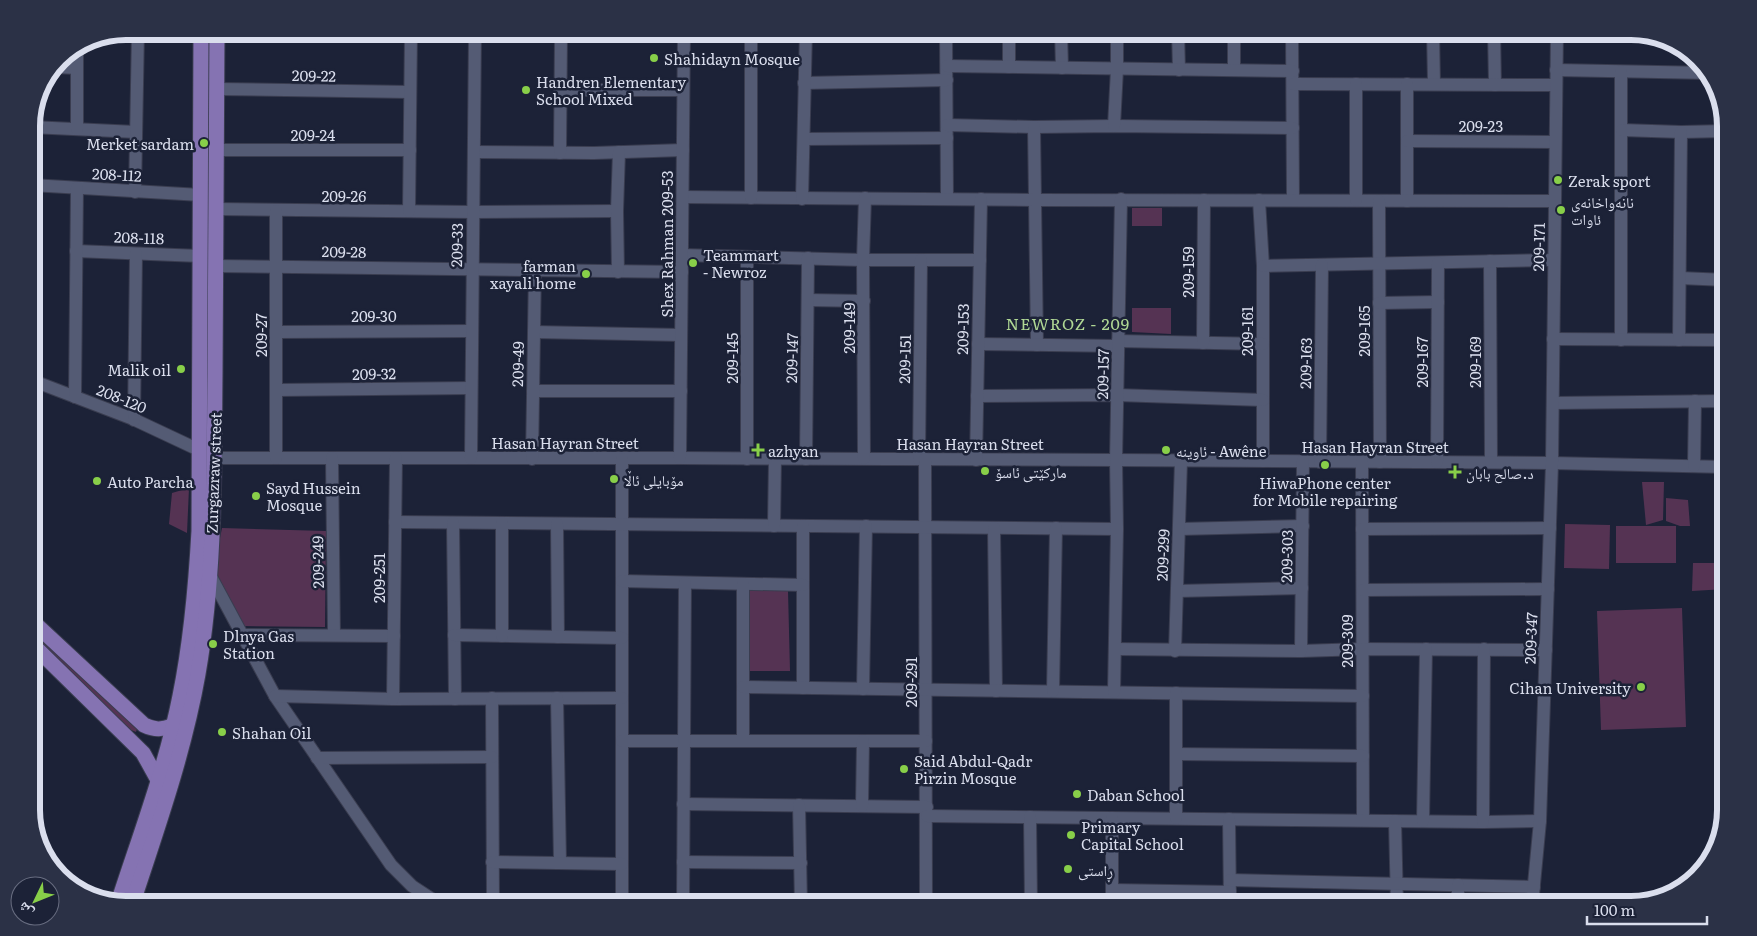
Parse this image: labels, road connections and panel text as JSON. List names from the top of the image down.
{
  "streets": {
    "main road": ["Zurgazraw street"],
    "street": [
      "209-22",
      "209-23",
      "209-24",
      "208-112",
      "209-26",
      "208-118",
      "Shex Rahman 209-53",
      "209-33",
      "209-171",
      "209-28",
      "209-159",
      "209-30",
      "209-149",
      "209-153",
      "209-161",
      "209-165",
      "209-27",
      "209-145",
      "209-147",
      "209-151",
      "209-167",
      "209-169",
      "209-163",
      "209-49",
      "209-32",
      "209-157",
      "208-120",
      "Hasan Hayran Street",
      "209-299",
      "209-303",
      "209-249",
      "209-251",
      "209-347",
      "209-309",
      "209-291"
    ]
  },
  "crossings": [
    ["209-22", "Zurgazraw street"],
    ["209-23", "209-171"],
    ["209-24", "Zurgazraw street"],
    ["208-112", "Zurgazraw street"],
    ["209-26", "209-33"],
    ["209-26", "209-27"],
    ["209-26", "Zurgazraw street"],
    ["208-118", "Zurgazraw street"],
    ["Shex Rahman 209-53", "209-28"],
    ["Shex Rahman 209-53", "Hasan Hayran Street"],
    ["209-33", "209-28"],
    ["209-33", "209-30"],
    ["209-33", "209-32"],
    ["209-33", "Hasan Hayran Street"],
    ["209-171", "Hasan Hayran Street"],
    ["209-171", "209-347"],
    ["209-28", "209-27"],
    ["209-28", "209-49"],
    ["209-28", "Zurgazraw street"],
    ["209-30", "209-27"],
    ["209-149", "Hasan Hayran Street"],
    ["209-153", "Hasan Hayran Street"],
    ["209-161", "Hasan Hayran Street"],
    ["209-165", "Hasan Hayran Street"],
    ["209-27", "209-32"],
    ["209-27", "Hasan Hayran Street"],
    ["209-145", "Hasan Hayran Street"],
    ["209-147", "Hasan Hayran Street"],
    ["209-151", "Hasan Hayran Street"],
    ["209-151", "209-291"],
    ["209-167", "Hasan Hayran Street"],
    ["209-169", "Hasan Hayran Street"],
    ["209-163", "Hasan Hayran Street"],
    ["209-49", "Hasan Hayran Street"],
    ["209-157", "Hasan Hayran Street"],
    ["208-120", "Zurgazraw street"],
    ["Hasan Hayran Street", "Zurgazraw street"],
    ["Hasan Hayran Street", "209-299"],
    ["Hasan Hayran Street", "209-303"],
    ["Hasan Hayran Street", "209-249"],
    ["Hasan Hayran Street", "209-251"],
    ["Hasan Hayran Street", "209-347"],
    ["Hasan Hayran Street", "209-309"],
    ["Hasan Hayran Street", "209-291"]
  ],
  "districts": ["NEWROZ - 209"],
  "places": {
    "other": [
      "Shahidayn Mosque",
      "Handren Elementary School Mixed",
      "Merket sardam",
      "Zerak sport",
      "نانەواخانەی ئاوات",
      "Teammart - Newroz",
      "farman xayali home",
      "Malik oil",
      "ئاوینە - Awêne",
      "HiwaPhone center for Mobile repairing",
      "مارکێتی ئاسۆ",
      "مۆبایلی ئاڵا",
      "Auto Parcha",
      "Sayd Hussein Mosque",
      "Dlnya Gas Station",
      "Cihan University",
      "Shahan Oil",
      "Said Abdul-Qadr Pirzin Mosque",
      "Daban School",
      "Primary Capital School",
      "ڕاستی"
    ],
    "health": ["azhyan", "د.صالح بابان"]
  },
  "scale_bar": "100 m",
  "north": "bottom left"
}
